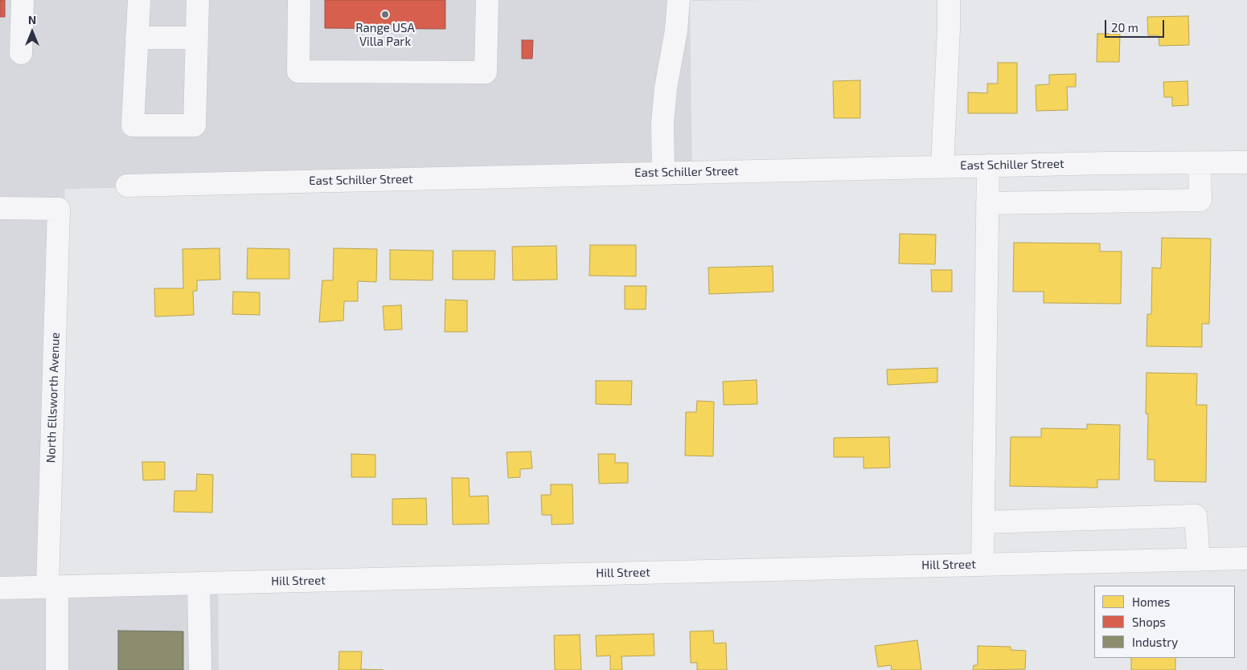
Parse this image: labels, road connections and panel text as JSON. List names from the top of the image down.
{
  "streets": {
    "street": ["East Schiller Street", "North Ellsworth Avenue", "Hill Street"]
  },
  "crossings": [
    ["North Ellsworth Avenue", "Hill Street"]
  ],
  "places": ["Range USA Villa Park"],
  "legend": ["Homes", "Shops", "Industry"],
  "scale_bar": "20 m",
  "north": "top"
}
